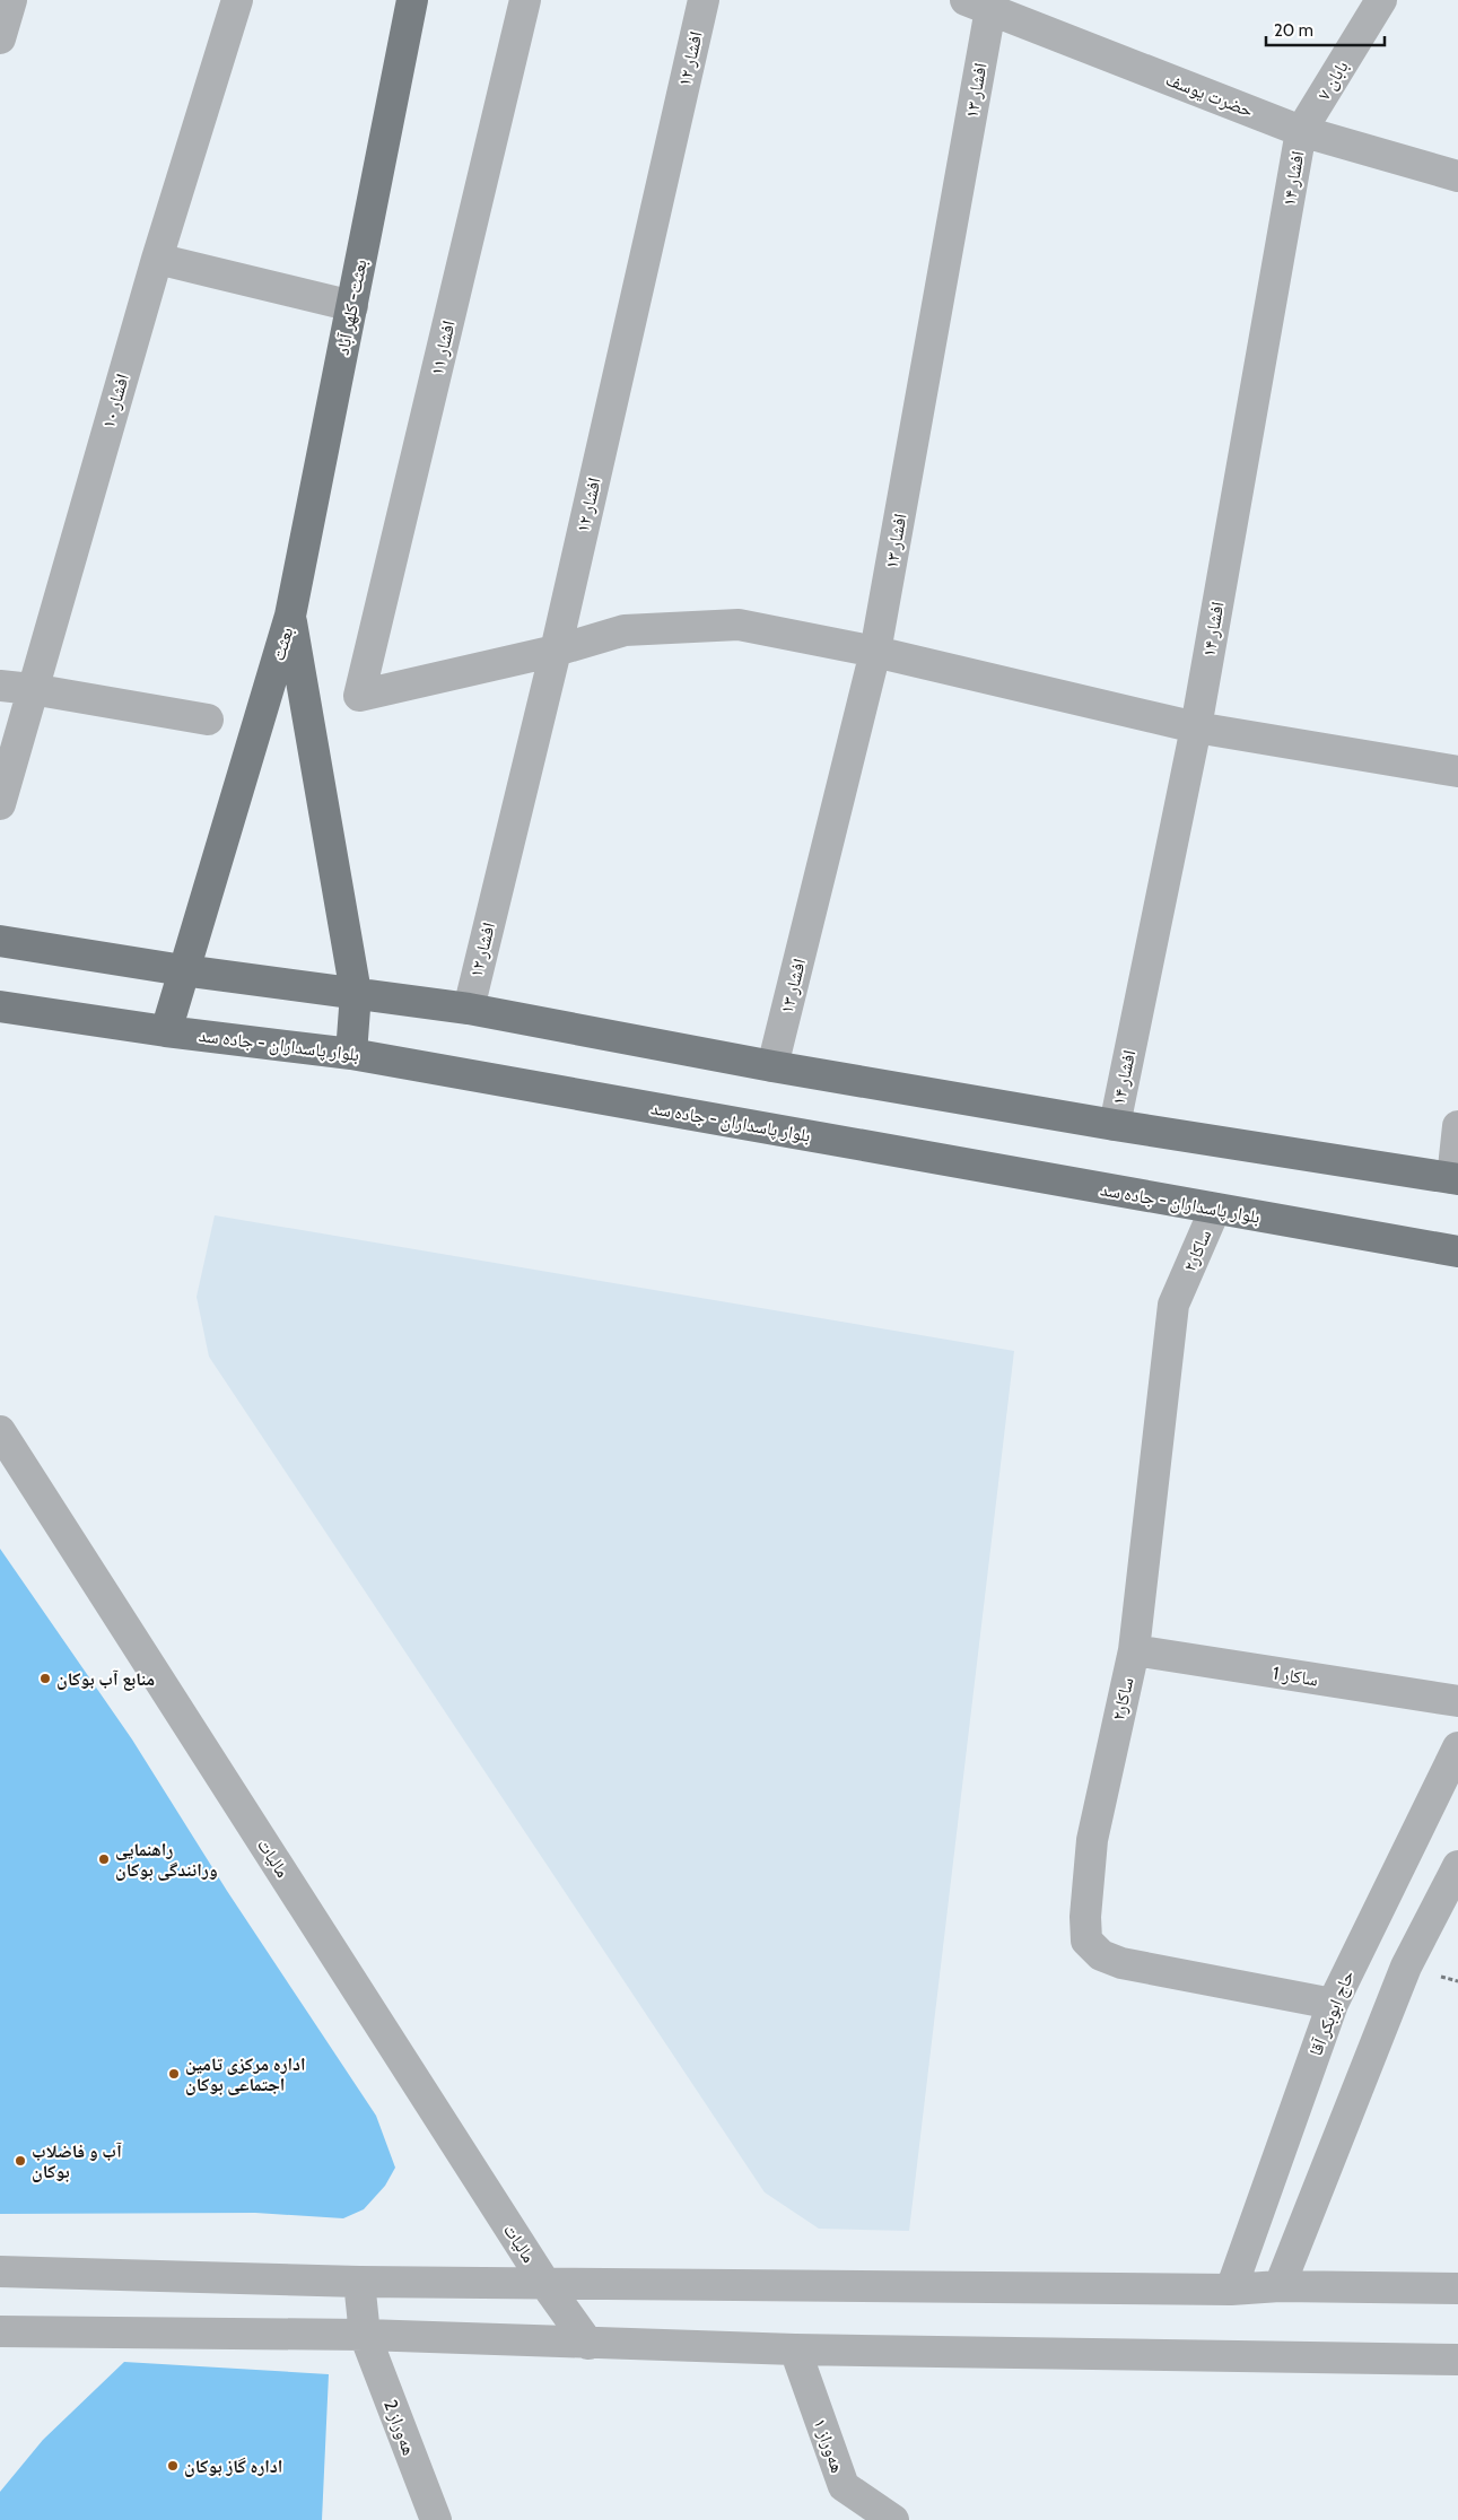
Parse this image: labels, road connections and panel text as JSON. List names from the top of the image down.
{
  "streets": {
    "main road": ["بعثت- کلهر آباد", "بعثت", "بلوار پاسداران - جاده سد"],
    "street": [
      "افشار ۱۲",
      "بابان ۷",
      "افشار ۱۳",
      "حضرت یوسف",
      "افشار ۱۴",
      "افشار ۱۱",
      "افشار ۱۰",
      "ساکار۲",
      "ساکار 1",
      "مالیات",
      "حاج ابوبکر آقا",
      "هەوراز 2",
      "هەوراز ۱"
    ]
  },
  "crossings": [
    ["افشار ۱۲", "افشار ۱۱"],
    ["بابان ۷", "حضرت یوسف"],
    ["بابان ۷", "افشار ۱۴"],
    ["افشار ۱۳", "حضرت یوسف"],
    ["حضرت یوسف", "افشار ۱۴"],
    ["بعثت- کلهر آباد", "بعثت"],
    ["بعثت", "بلوار پاسداران - جاده سد"],
    ["بلوار پاسداران - جاده سد", "ساکار۲"],
    ["ساکار۲", "ساکار 1"],
    ["ساکار۲", "حاج ابوبکر آقا"]
  ],
  "places": [
    "منابع آب بوکان",
    "راهنمایی ورانندگی بوکان",
    "اداره مرکزی تامین اجتماعی بوکان",
    "آب و فاضلاب بوکان",
    "اداره گاز بوکان"
  ],
  "scale_bar": "20 m"
}
